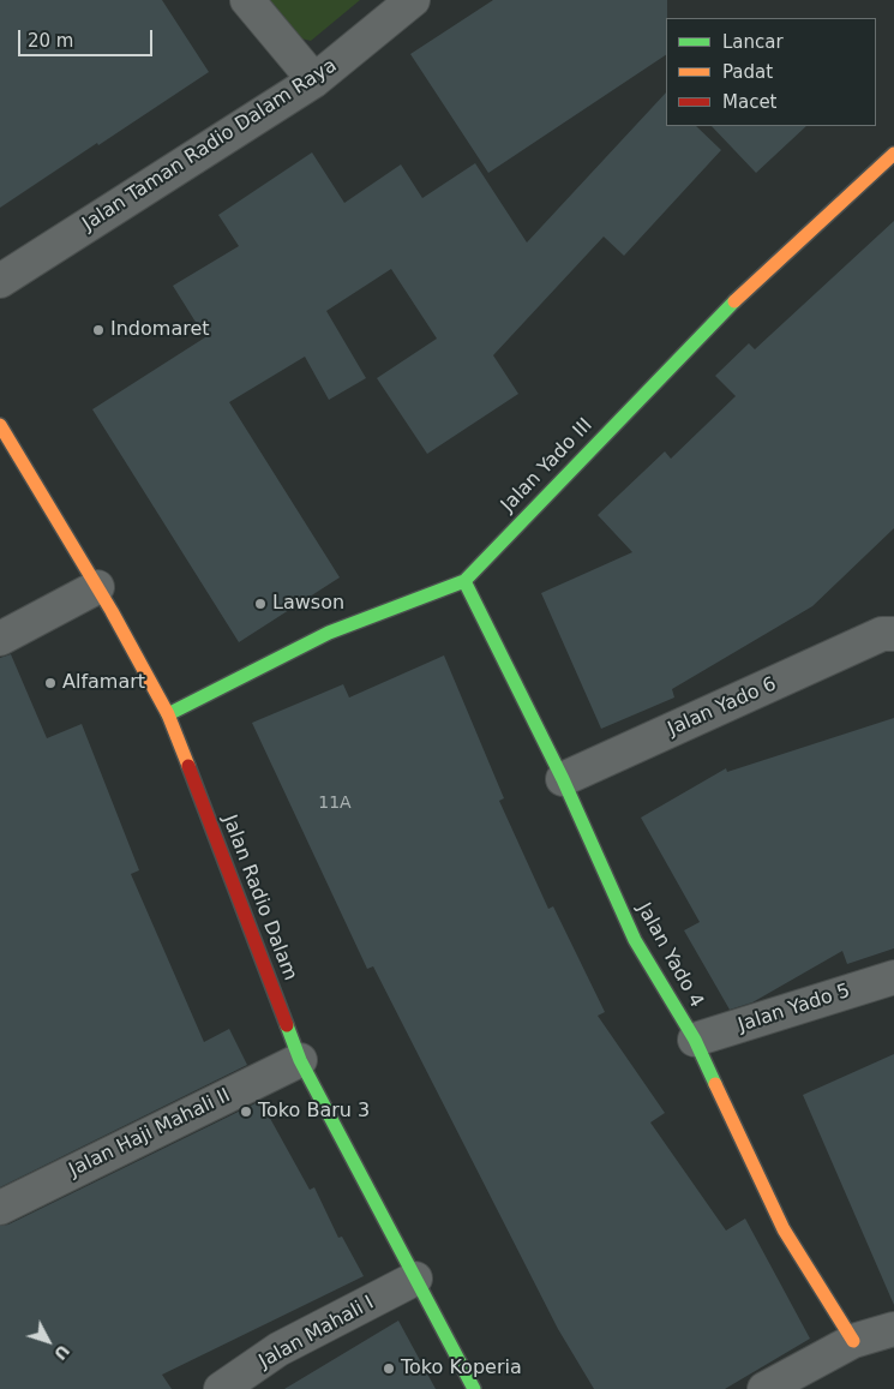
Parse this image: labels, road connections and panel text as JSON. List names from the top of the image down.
{
  "streets": {
    "street": [
      "Jalan Taman Radio Dalam Raya",
      "Jalan Yado III",
      "Jalan Yado 6",
      "Jalan Radio Dalam",
      "Jalan Yado 4",
      "Jalan Yado 5",
      "Jalan Haji Mahali II",
      "Jalan Mahali I"
    ]
  },
  "crossings": [
    ["Jalan Yado III", "Jalan Radio Dalam"],
    ["Jalan Yado III", "Jalan Yado 4"],
    ["Jalan Yado 6", "Jalan Yado 4"],
    ["Jalan Radio Dalam", "Jalan Haji Mahali II"],
    ["Jalan Radio Dalam", "Jalan Mahali I"],
    ["Jalan Yado 4", "Jalan Yado 5"]
  ],
  "places": [
    "Indomaret",
    "Lawson",
    "Alfamart",
    "Toko Baru 3",
    "Toko Koperia"
  ],
  "house_numbers": ["11A"],
  "legend": ["Lancar", "Padat", "Macet"],
  "scale_bar": "20 m",
  "north": "bottom right"
}
